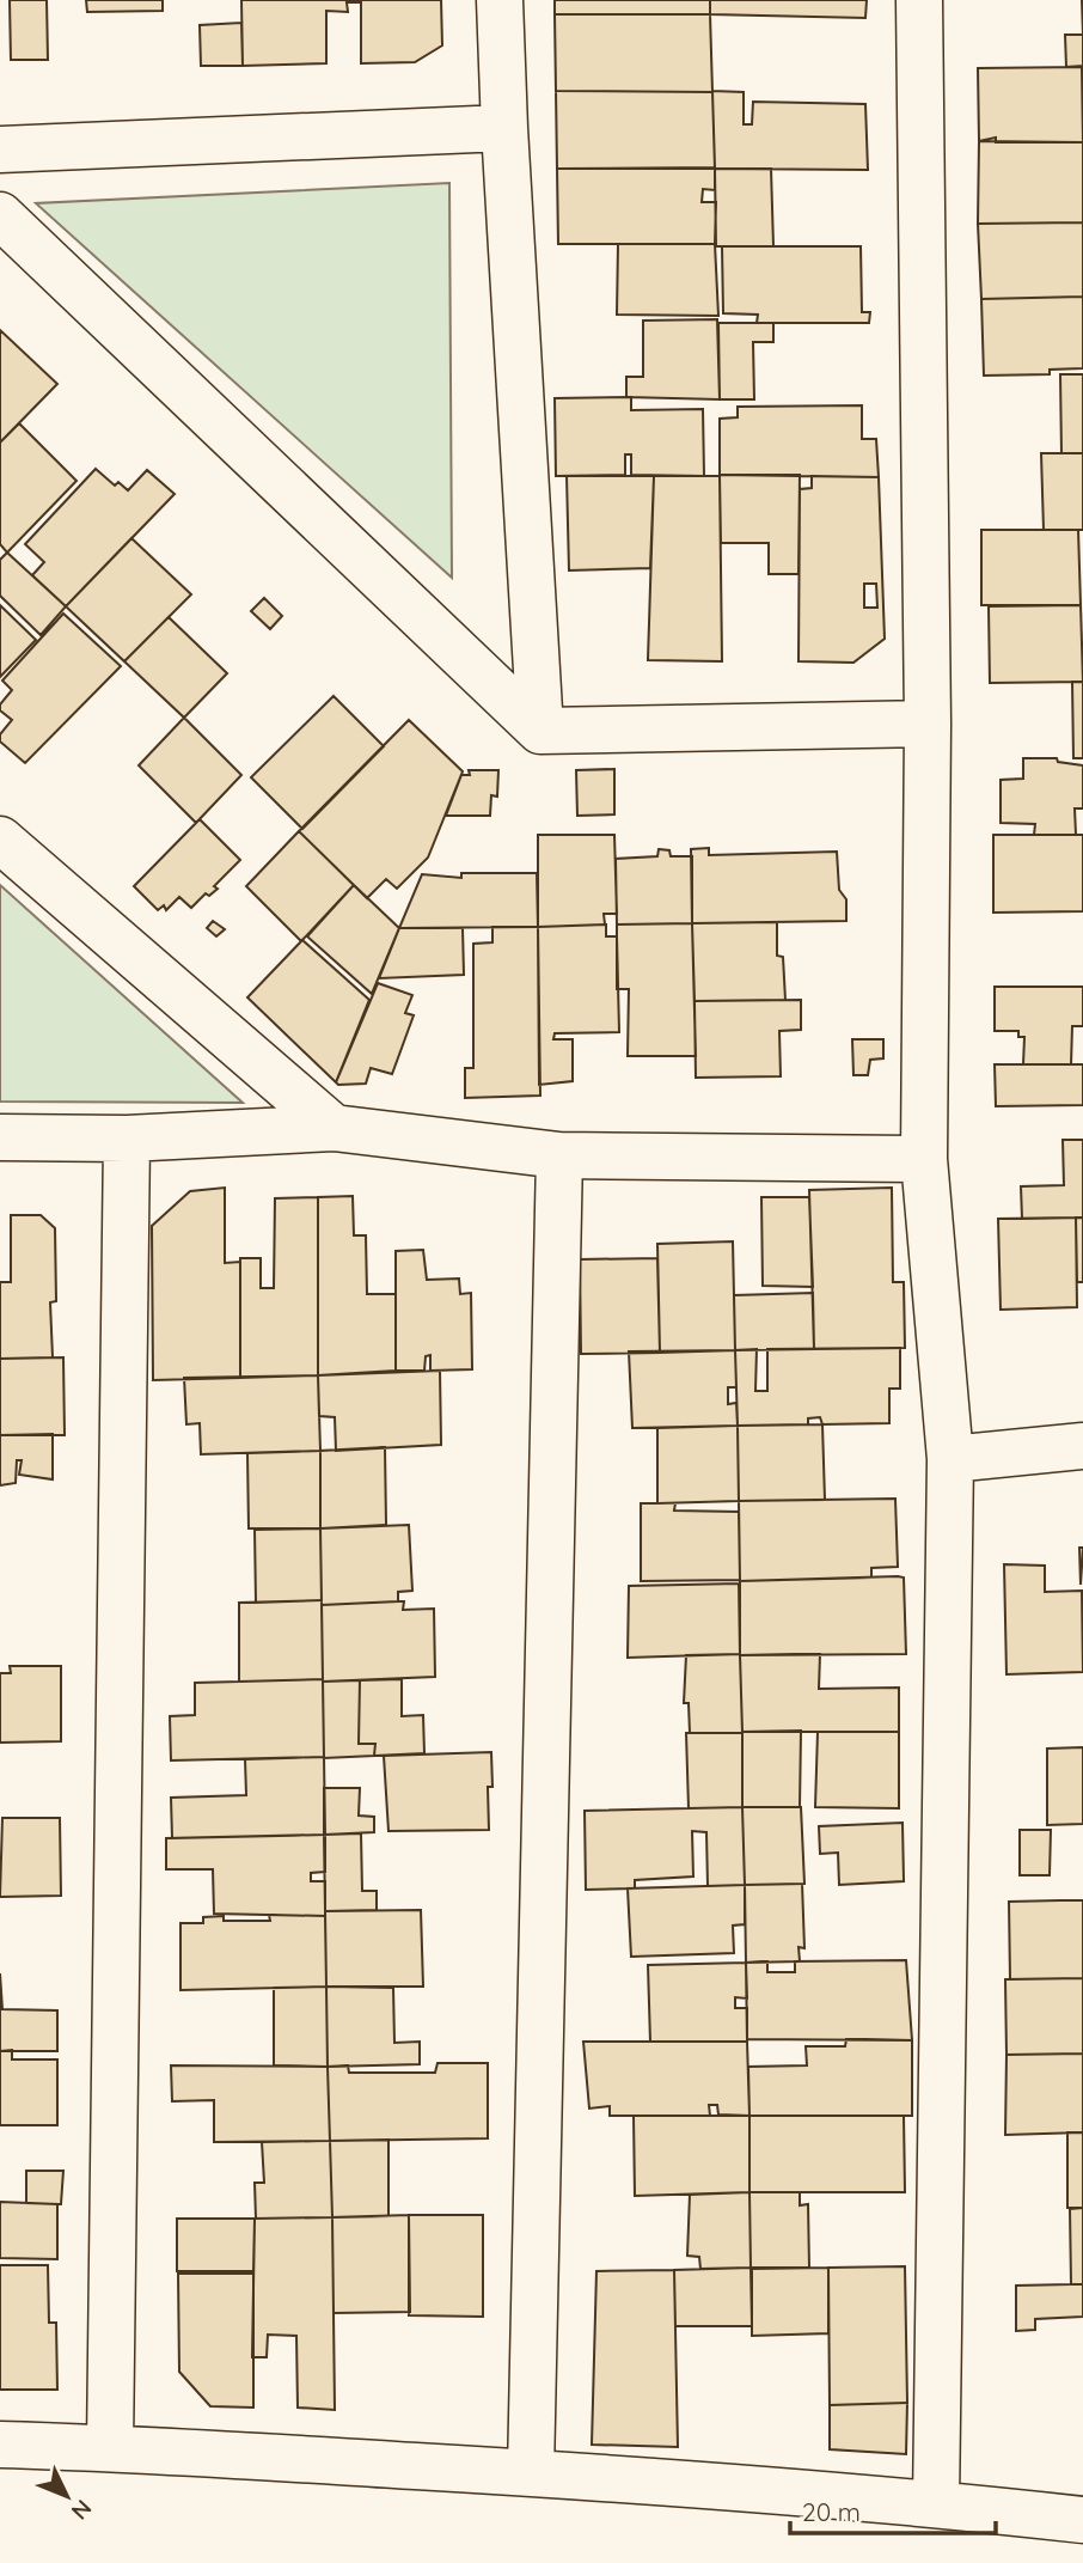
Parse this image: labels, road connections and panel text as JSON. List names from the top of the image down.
{
  "scale_bar": "20 m",
  "north": "bottom right"
}
